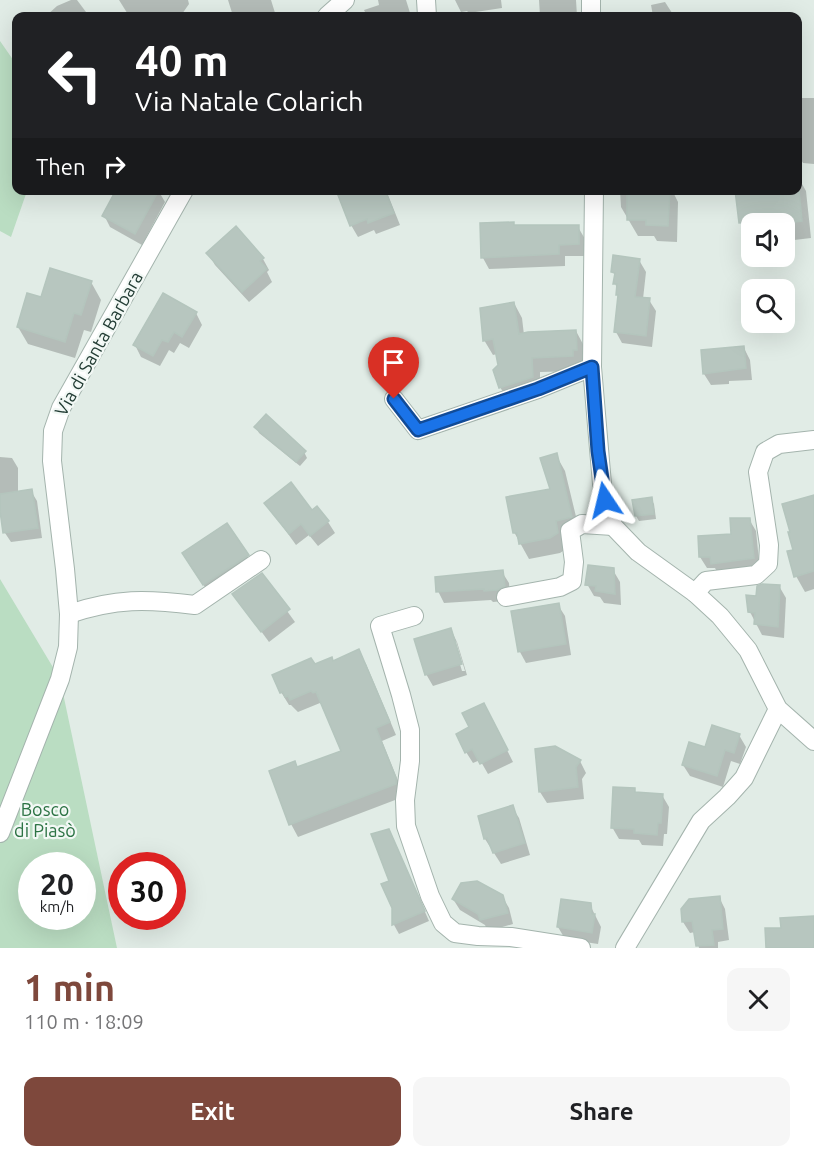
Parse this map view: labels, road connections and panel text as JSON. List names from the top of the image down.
{
  "streets": {
    "street": ["Via di Santa Barbara"]
  },
  "parks": ["Bosco di Piasò"],
  "page": {
    "turn": ["40 m", "Via Natale Colarich"],
    "then": "Then",
    "speed": "20 km/h",
    "limit": "30",
    "heading": ["1 min", "110 m · 18:09"],
    "buttons": ["Exit", "Share"]
  }
}
